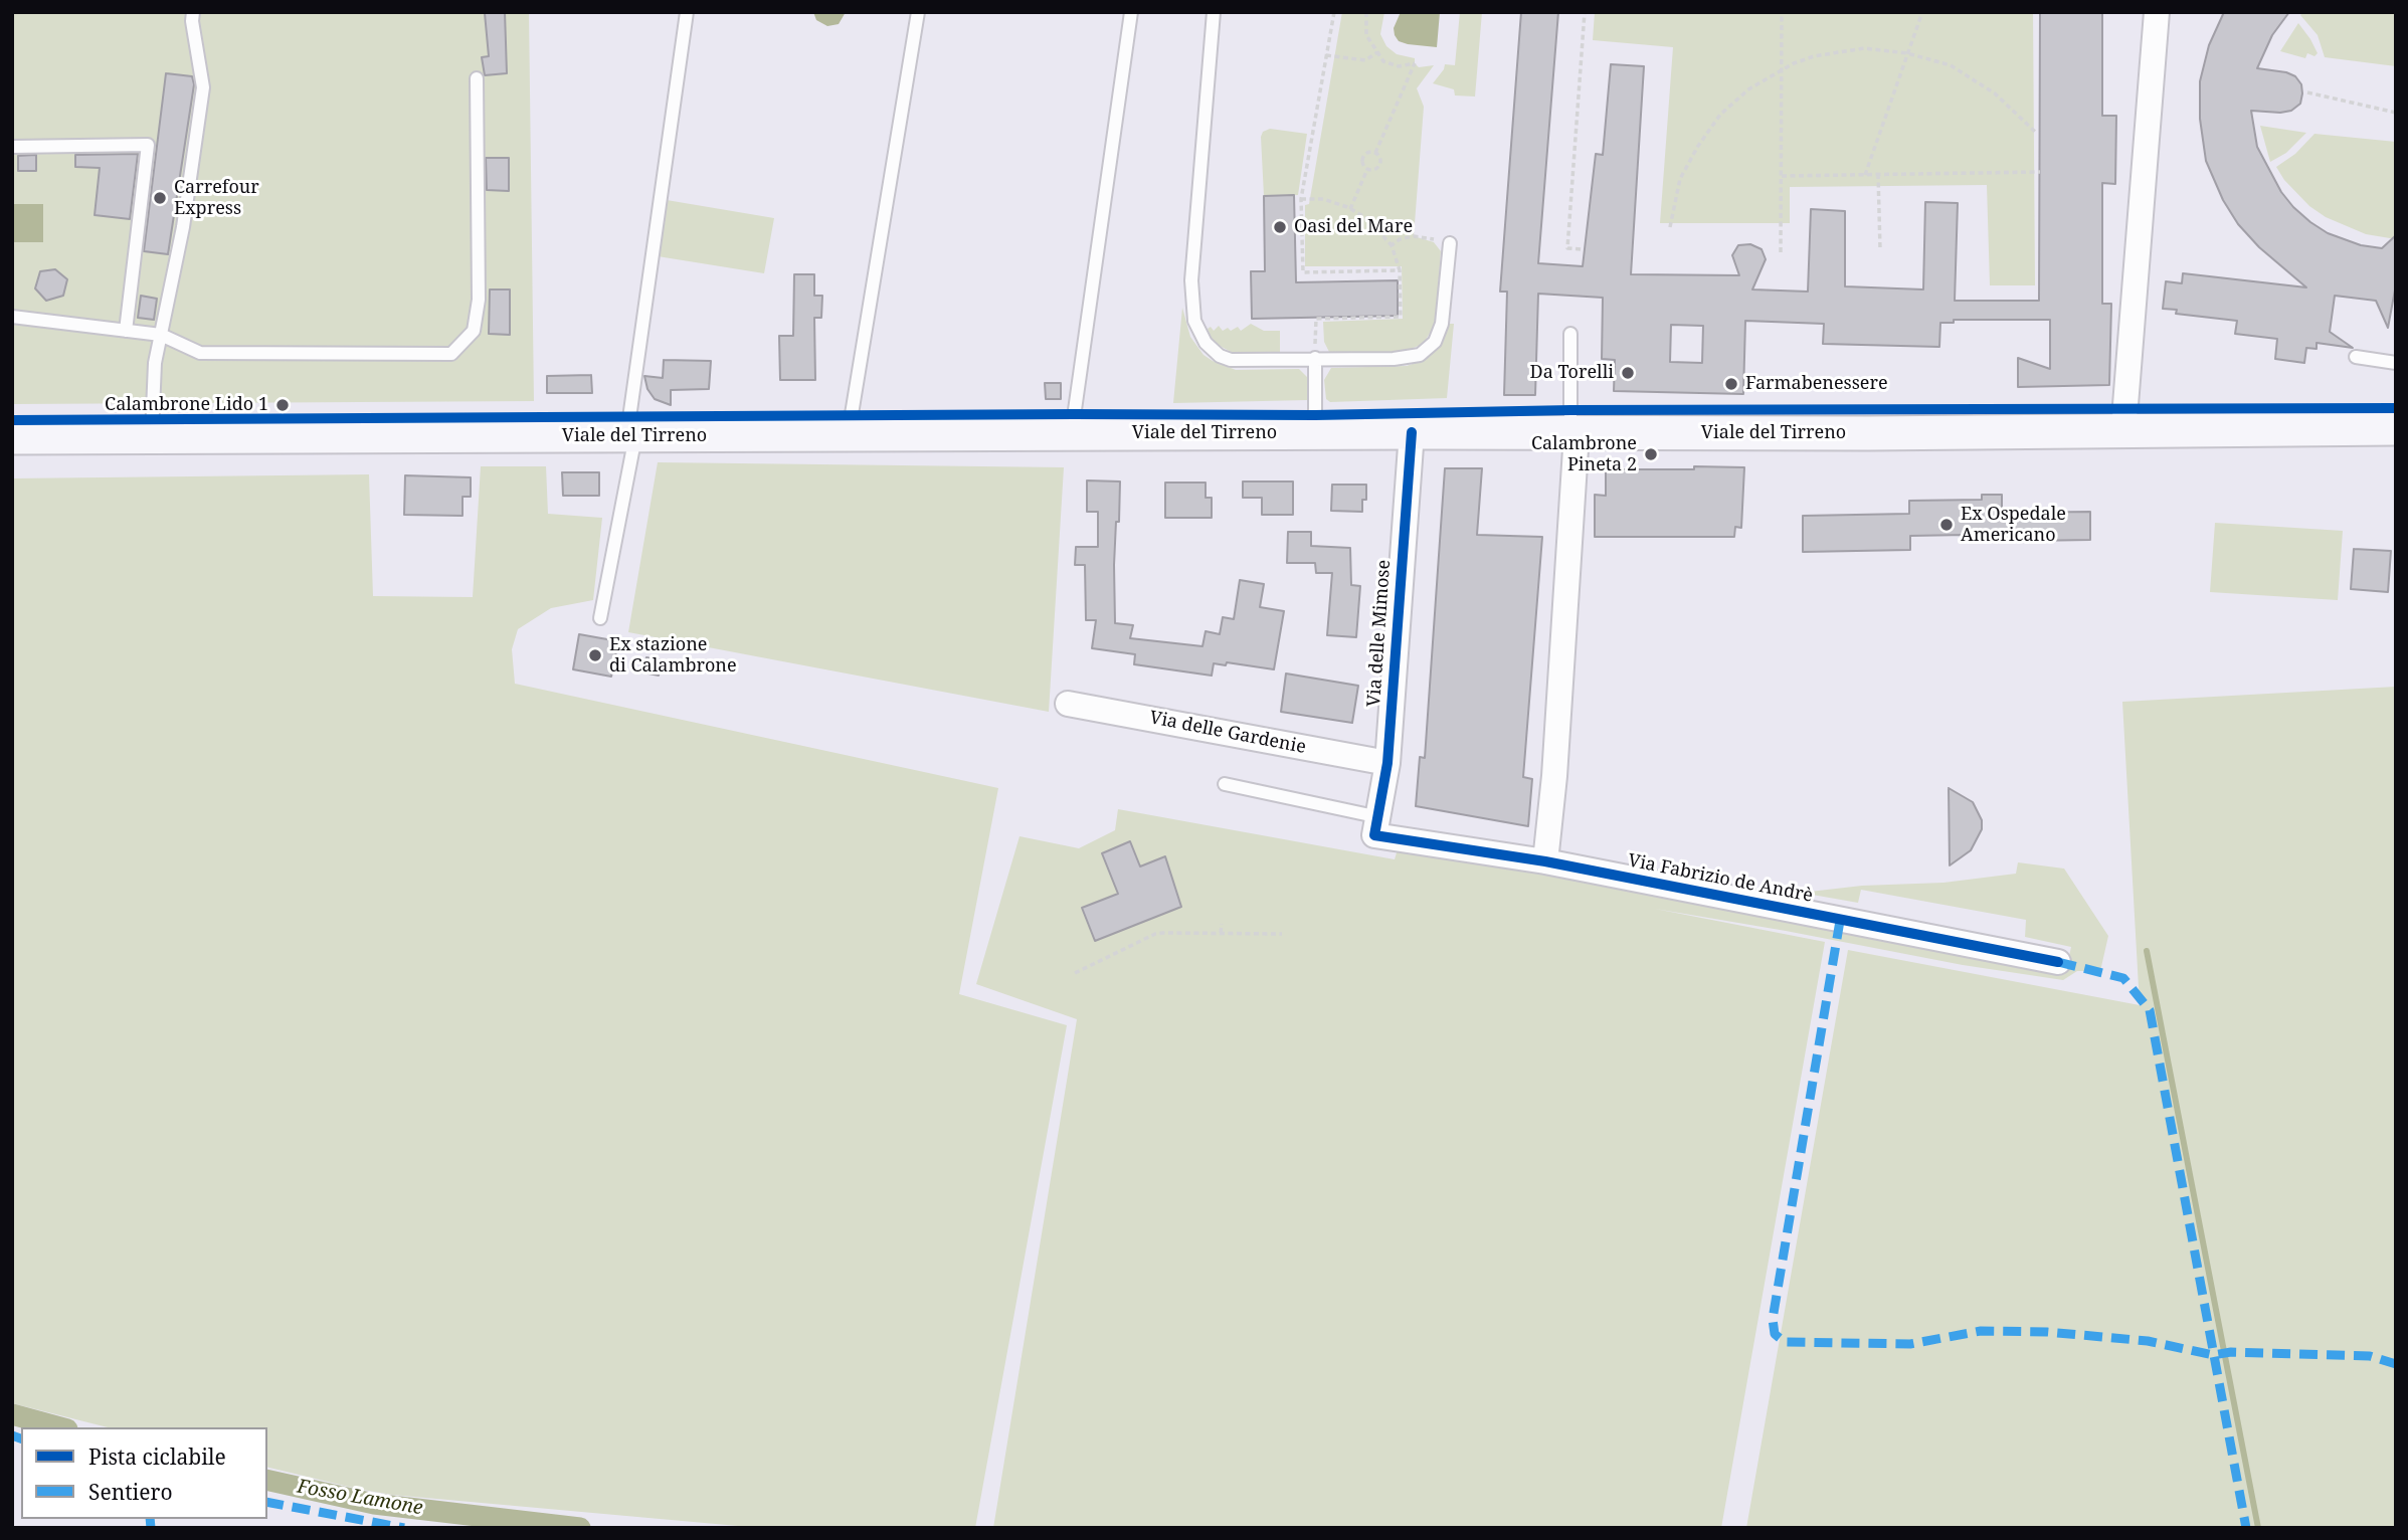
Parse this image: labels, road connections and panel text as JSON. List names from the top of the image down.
{
  "streets": {
    "main road": ["Viale del Tirreno"],
    "street": ["Via delle Mimose", "Via delle Gardenie", "Via Fabrizio de Andrè"]
  },
  "crossings": [
    ["Viale del Tirreno", "Via delle Mimose"],
    ["Via delle Mimose", "Via delle Gardenie"],
    ["Via delle Mimose", "Via Fabrizio de Andrè"]
  ],
  "water": ["Fosso Lamone"],
  "places": [
    "Carrefour Express",
    "Oasi del Mare",
    "Da Torelli",
    "Farmabenessere",
    "Calambrone Lido 1",
    "Calambrone Pineta 2",
    "Ex Ospedale Americano",
    "Ex stazione di Calambrone"
  ],
  "legend": ["Pista ciclabile", "Sentiero"]
}
